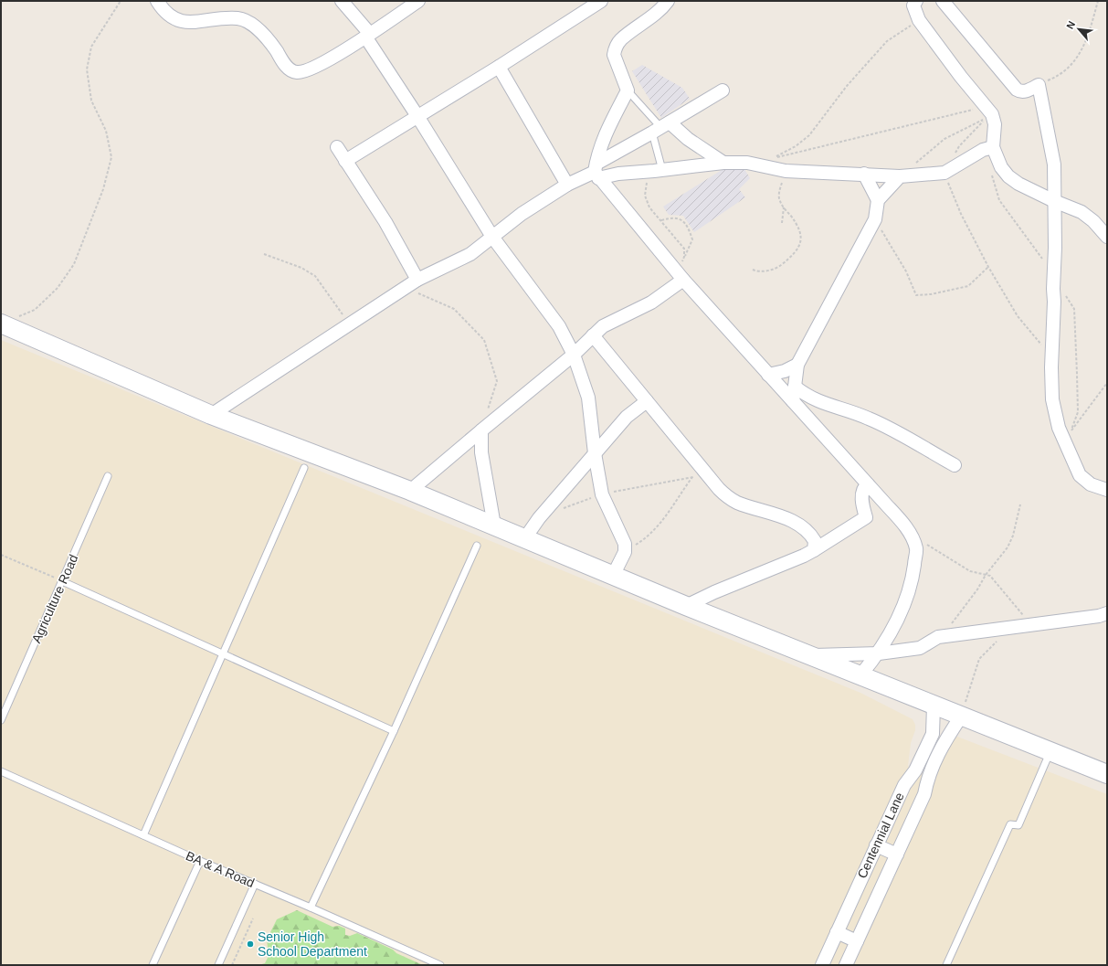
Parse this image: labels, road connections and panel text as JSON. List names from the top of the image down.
{
  "streets": {
    "street": ["Centennial Lane"],
    "lane": ["Agriculture Road", "BA & A Road"]
  },
  "places": ["Senior High School Department"],
  "north": "top left"
}
